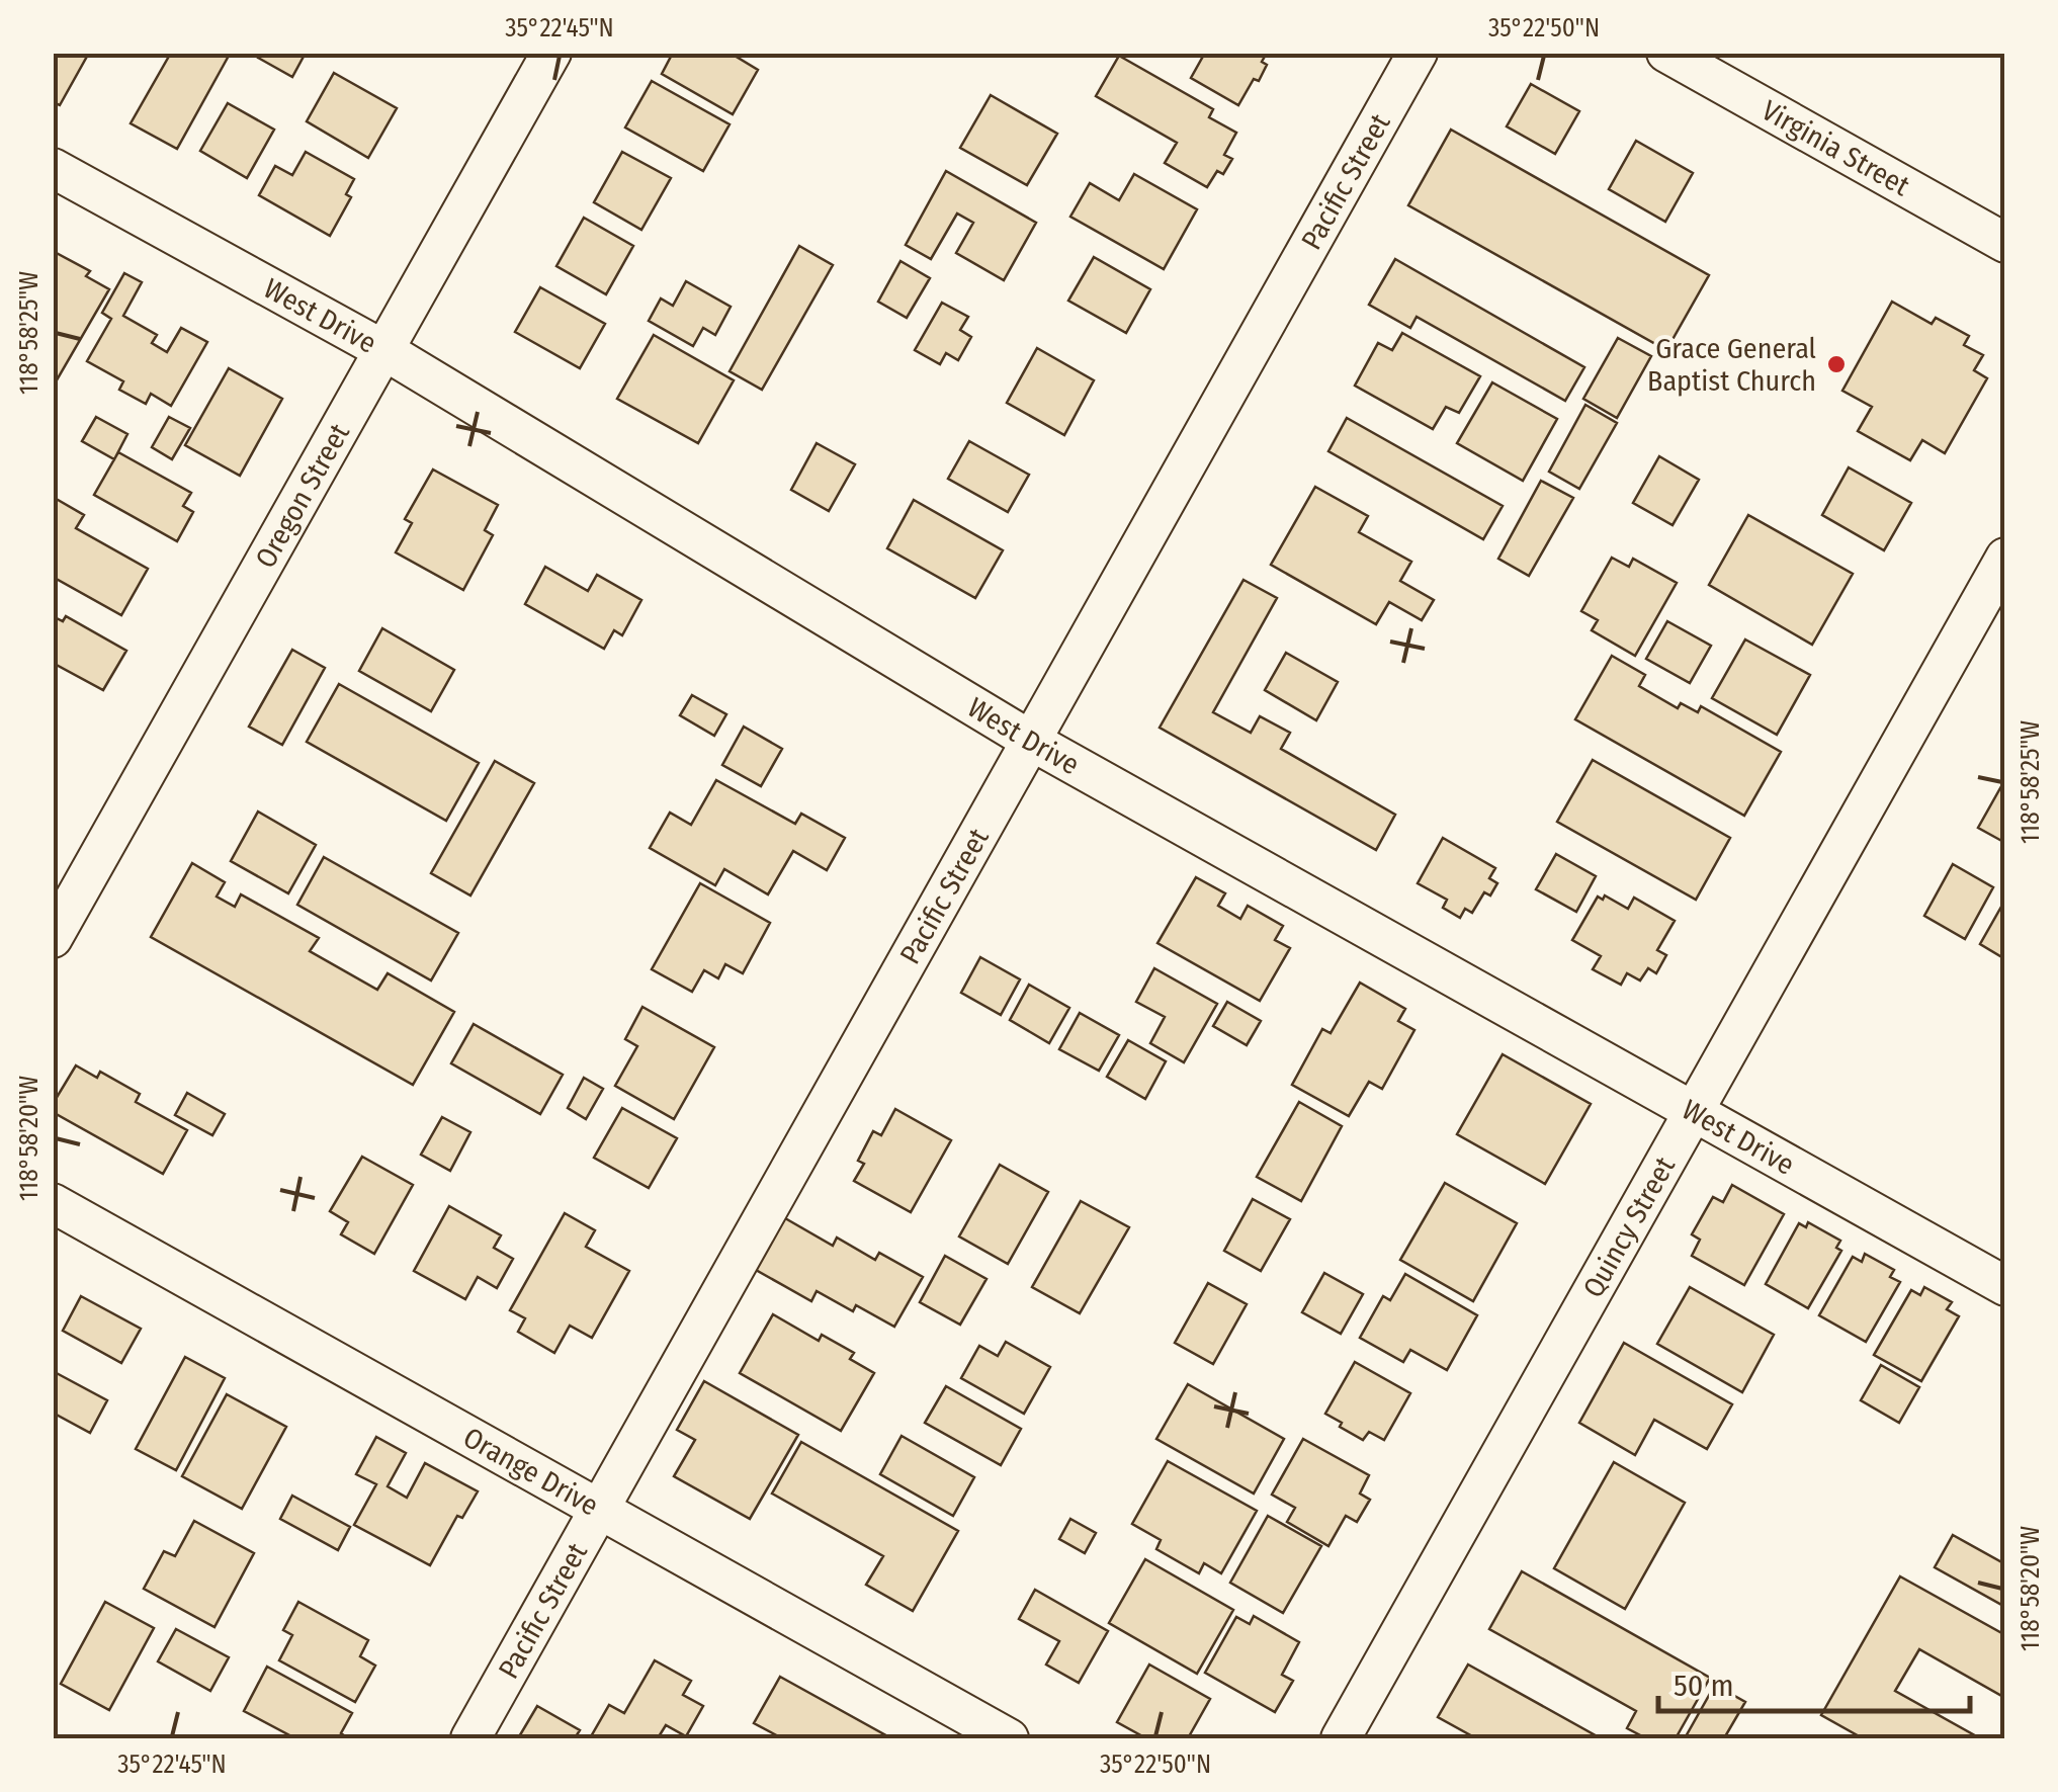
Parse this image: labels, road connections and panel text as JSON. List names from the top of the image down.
{
  "streets": {
    "street": [
      "Virginia Street",
      "Pacific Street",
      "West Drive",
      "Oregon Street",
      "Quincy Street",
      "Orange Drive"
    ]
  },
  "crossings": [
    ["Pacific Street", "West Drive"],
    ["Pacific Street", "Orange Drive"],
    ["West Drive", "Oregon Street"],
    ["West Drive", "Quincy Street"]
  ],
  "places": ["Grace General Baptist Church"],
  "scale_bar": "50 m",
  "coordinates": [
    "35°22'45\"N",
    "35°22'50\"N",
    "118°58'25\"W",
    "118°58'20\"W"
  ]
}
